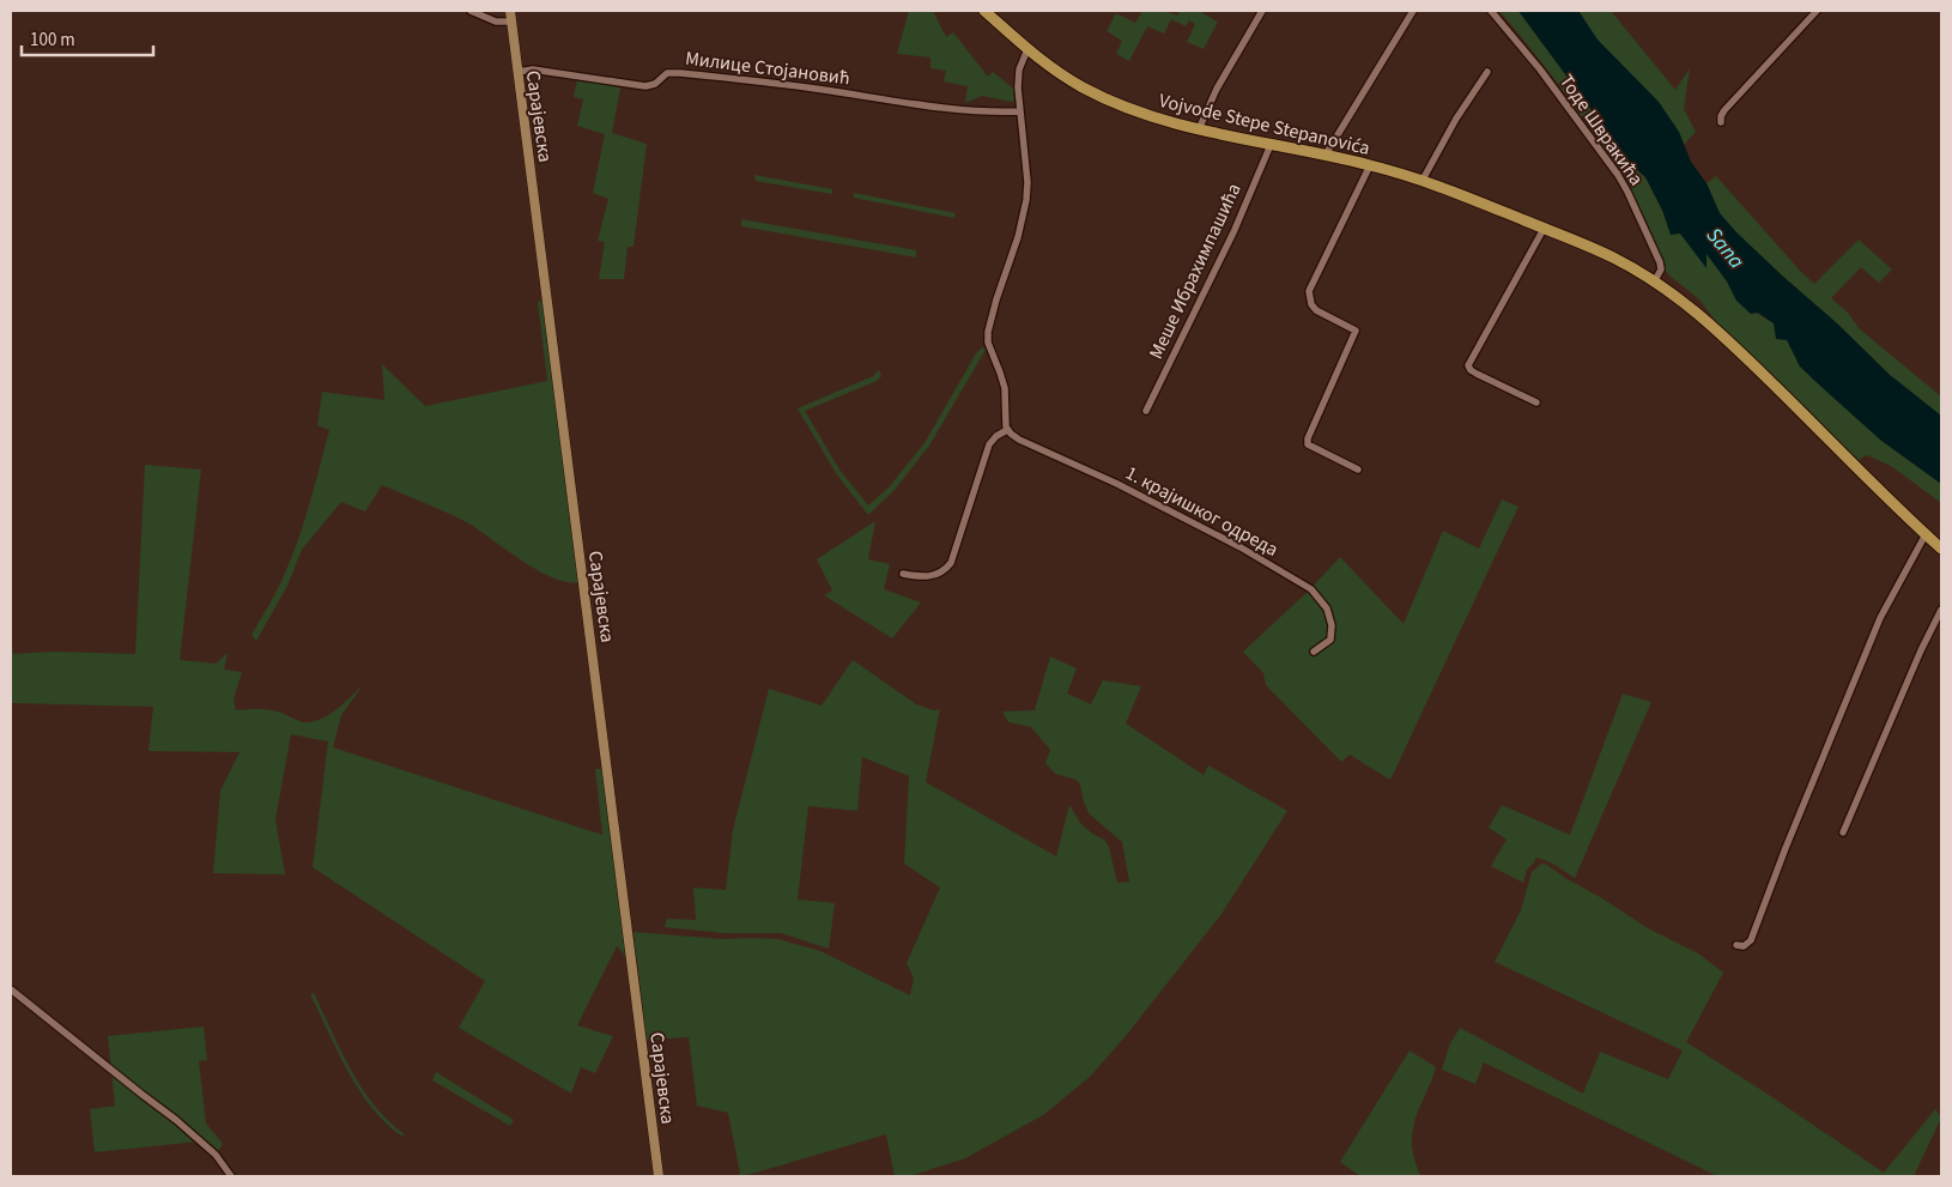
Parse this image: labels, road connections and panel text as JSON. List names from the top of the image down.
{
  "streets": {
    "main road": ["Сарајевска", "Vojvode Stepe Stepanovića"],
    "street": [
      "Милице Стојановић",
      "Тоде Швракића",
      "Меше Ибрахимпашића",
      "1. крајишког одреда"
    ]
  },
  "crossings": [
    ["Милице Стојановић", "Сарајевска"],
    ["Vojvode Stepe Stepanovića", "Тоде Швракића"],
    ["Vojvode Stepe Stepanovića", "Меше Ибрахимпашића"]
  ],
  "water": ["Sana"],
  "scale_bar": "100 m"
}
